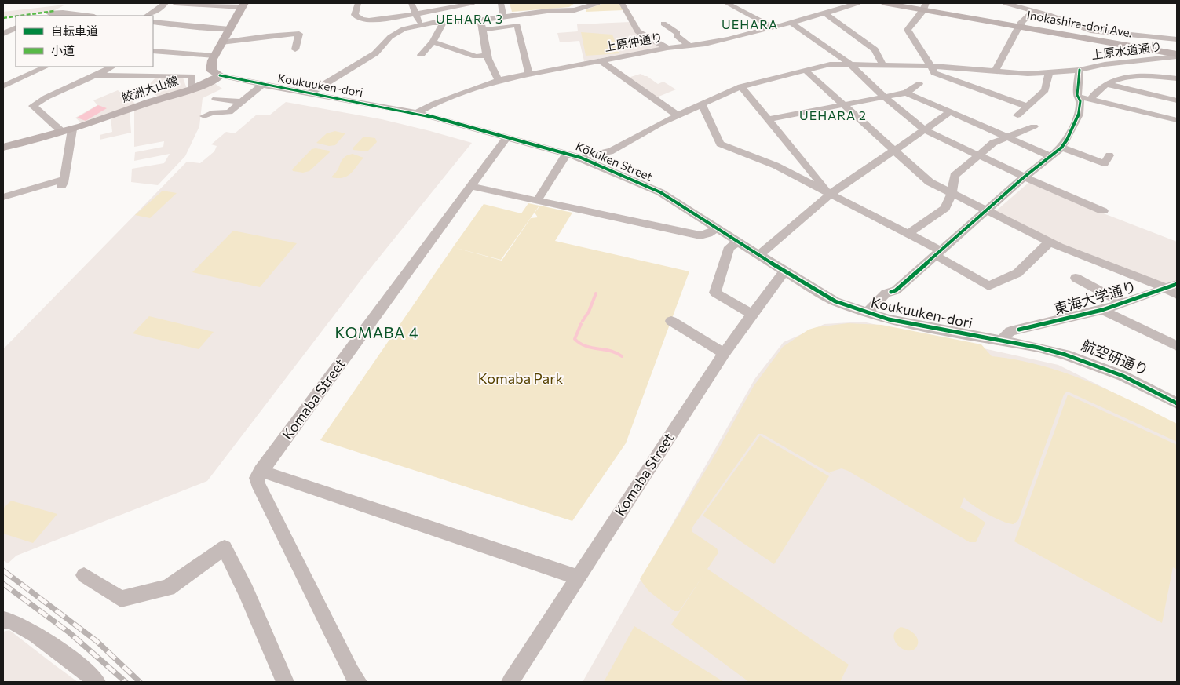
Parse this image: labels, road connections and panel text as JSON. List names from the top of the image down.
{
  "streets": {
    "main road": ["Inokashira-dori Ave.", "鮫洲大山線"],
    "street": [
      "上原仲通り",
      "上原水道通り",
      "Koukuuken-dori",
      "Kōkūken Street",
      "東海大学通り",
      "Komaba Street"
    ],
    "cycle path": ["航空研通り"]
  },
  "crossings": [
    ["上原仲通り", "Koukuuken-dori"],
    ["上原仲通り", "Kōkūken Street"],
    ["上原水道通り", "Kōkūken Street"],
    ["Koukuuken-dori", "鮫洲大山線"],
    ["Koukuuken-dori", "Kōkūken Street"],
    ["Koukuuken-dori", "東海大学通り"],
    ["Koukuuken-dori", "Komaba Street"],
    ["Kōkūken Street", "Komaba Street"]
  ],
  "districts": [
    "UEHARA 3",
    "UEHARA",
    "UEHARA 2",
    "KOMABA 4"
  ],
  "parks": ["Komaba Park"],
  "legend": ["自転車道", "小道"]
}
